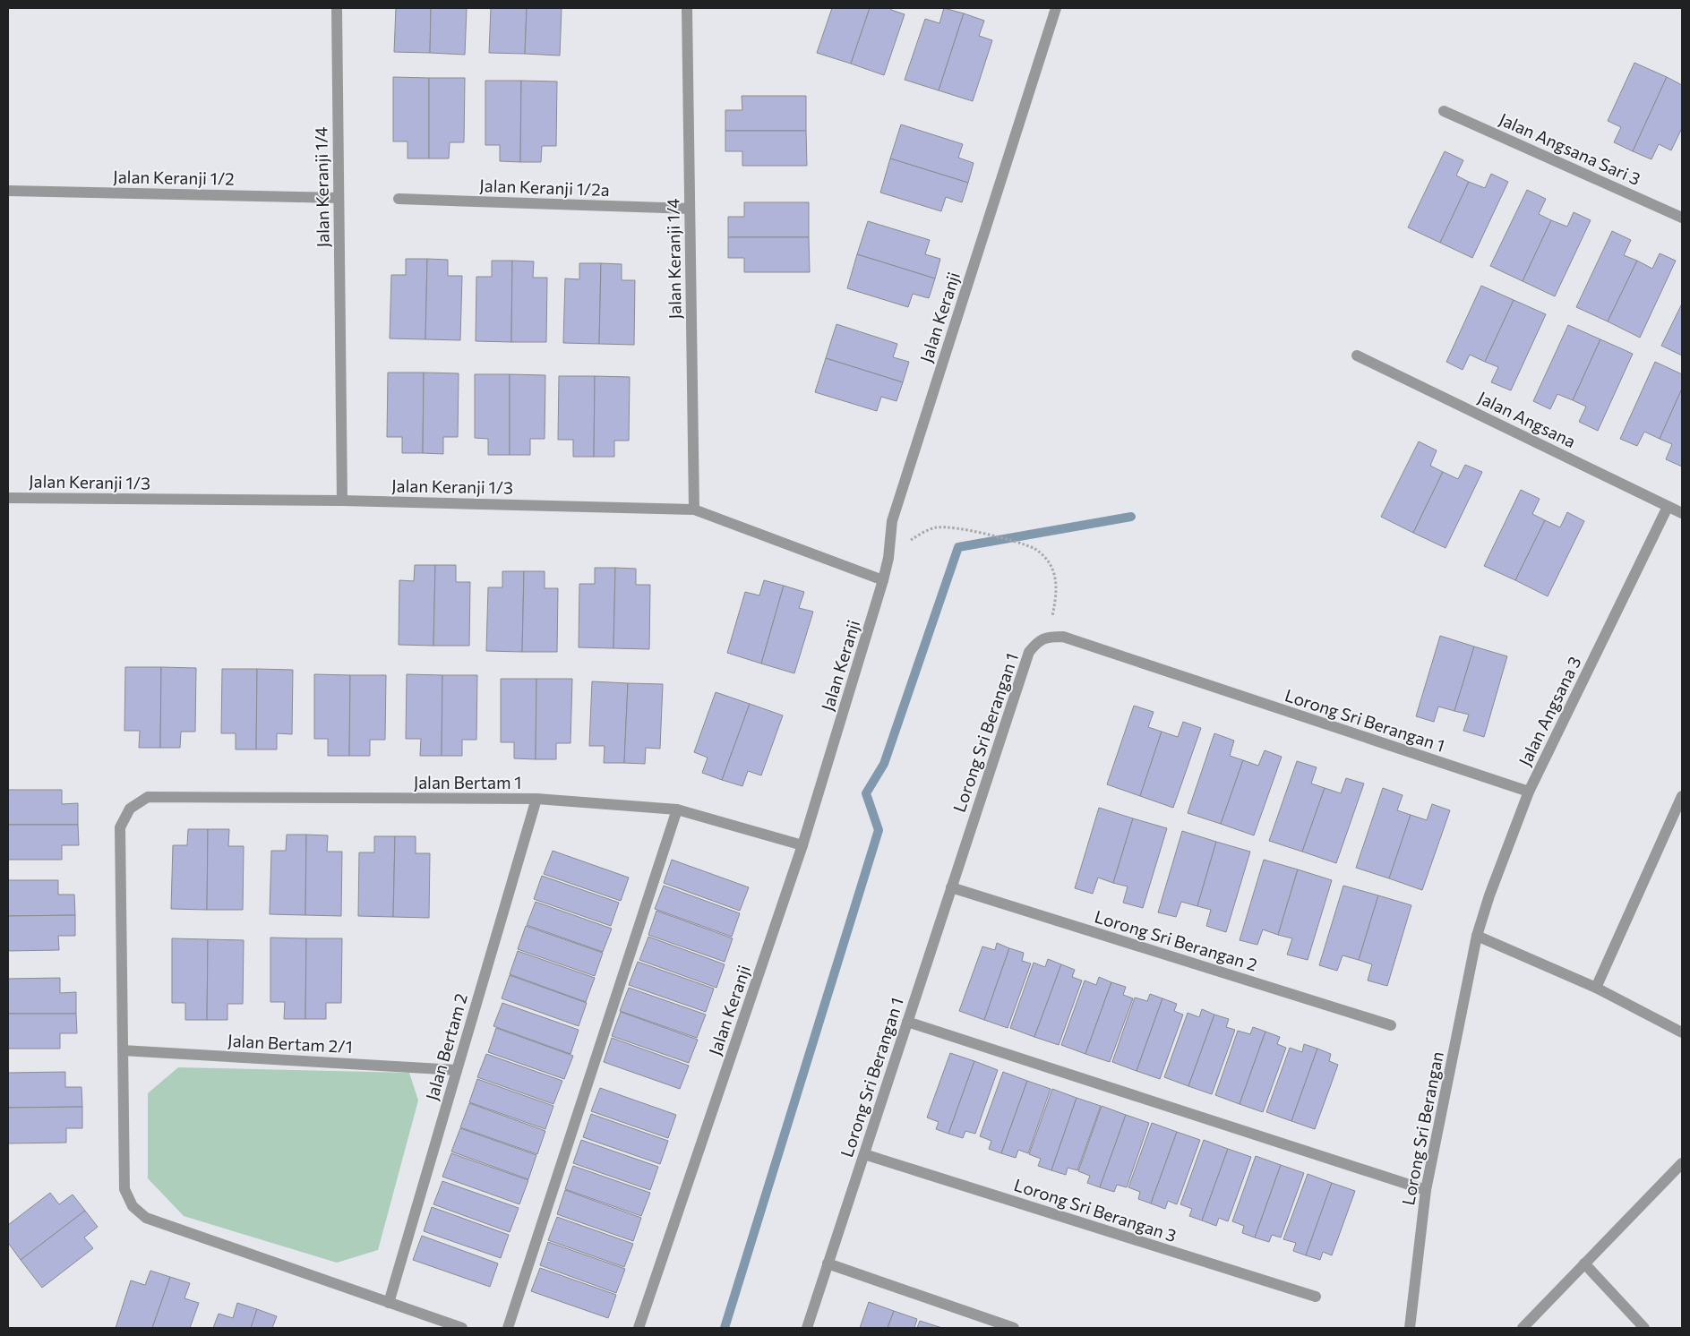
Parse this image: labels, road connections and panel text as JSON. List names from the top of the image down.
{
  "streets": {
    "street": [
      "Jalan Angsana Sari 3",
      "Jalan Keranji 1/2",
      "Jalan Keranji 1/4",
      "Jalan Keranji 1/2a",
      "Jalan Keranji",
      "Jalan Angsana",
      "Jalan Keranji 1/3",
      "Jalan Angsana 3",
      "Lorong Sri Berangan 1",
      "Jalan Bertam 1",
      "Lorong Sri Berangan 2",
      "Jalan Bertam 2/1",
      "Jalan Bertam 2",
      "Lorong Sri Berangan",
      "Lorong Sri Berangan 3"
    ]
  },
  "crossings": [
    ["Jalan Keranji 1/2", "Jalan Keranji 1/4"],
    ["Jalan Keranji 1/4", "Jalan Keranji 1/2a"],
    ["Jalan Keranji 1/4", "Jalan Keranji 1/3"],
    ["Jalan Keranji", "Jalan Keranji 1/3"],
    ["Jalan Keranji", "Jalan Bertam 1"],
    ["Jalan Angsana", "Jalan Angsana 3"],
    ["Jalan Angsana 3", "Lorong Sri Berangan 1"],
    ["Jalan Angsana 3", "Lorong Sri Berangan"],
    ["Lorong Sri Berangan 1", "Lorong Sri Berangan 2"],
    ["Lorong Sri Berangan 1", "Lorong Sri Berangan 3"],
    ["Jalan Bertam 1", "Jalan Bertam 2/1"],
    ["Jalan Bertam 1", "Jalan Bertam 2"],
    ["Jalan Bertam 2/1", "Jalan Bertam 2"]
  ]
}
